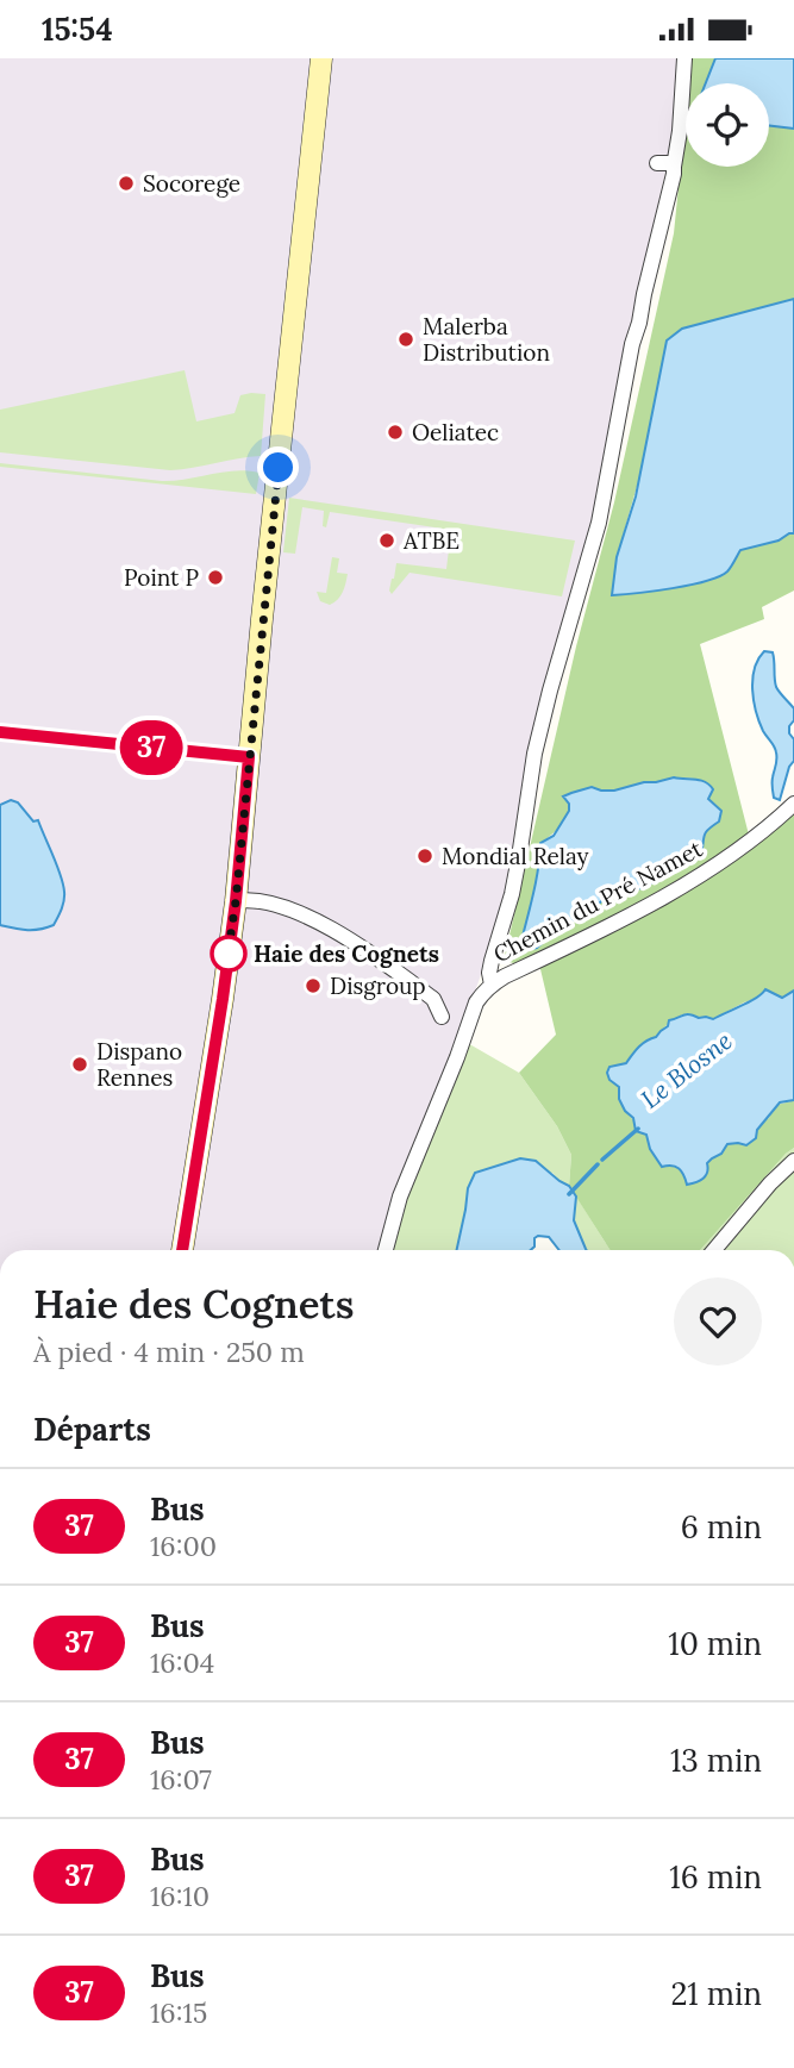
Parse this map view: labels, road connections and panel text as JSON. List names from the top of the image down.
{
  "streets": {
    "street": ["Chemin du Pré Namet"]
  },
  "water": ["Le Blosne"],
  "places": [
    "Socorege",
    "Malerba Distribution",
    "Oeliatec",
    "ATBE",
    "Point P",
    "Mondial Relay",
    "Haie des Cognets",
    "Disgroup",
    "Dispano Rennes"
  ],
  "lines": ["bus line 37"],
  "page": {
    "status": "15:54",
    "on_map": "37",
    "heading": [
      ["Haie des Cognets", "À pied · 4 min · 250 m"],
      "Départs"
    ],
    "list": [
      {
        "mark": "37",
        "name": "Bus",
        "note": "16:00",
        "value": "6 min"
      },
      {
        "mark": "37",
        "name": "Bus",
        "note": "16:04",
        "value": "10 min"
      },
      {
        "mark": "37",
        "name": "Bus",
        "note": "16:07",
        "value": "13 min"
      },
      {
        "mark": "37",
        "name": "Bus",
        "note": "16:10",
        "value": "16 min"
      },
      {
        "mark": "37",
        "name": "Bus",
        "note": "16:15",
        "value": "21 min"
      }
    ]
  }
}
